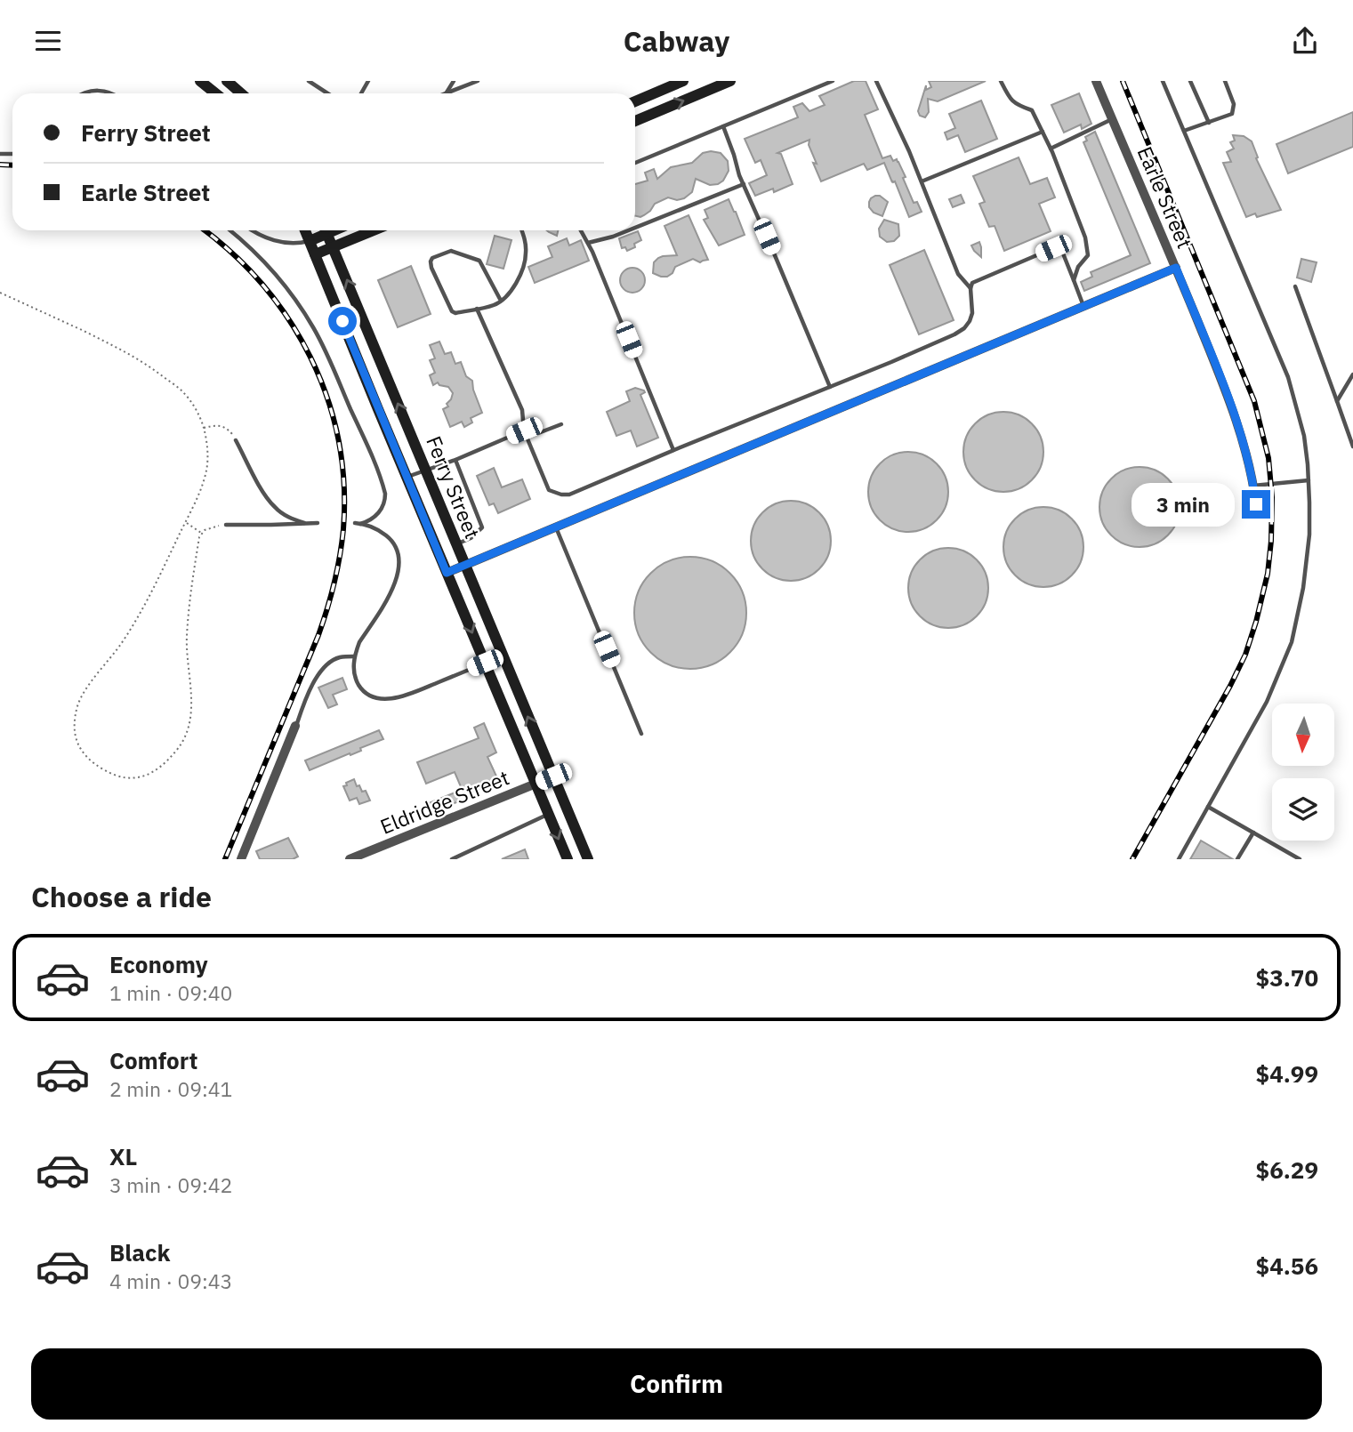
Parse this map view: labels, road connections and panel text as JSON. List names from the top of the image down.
{
  "streets": {
    "main road": ["Ferry Street"],
    "street": ["Earle Street", "Eldridge Street"]
  },
  "crossings": [
    ["Ferry Street", "Eldridge Street"]
  ],
  "north": "bottom",
  "page": {
    "header": "Cabway",
    "banner": ["Ferry Street", "Earle Street"],
    "bubble": "3 min",
    "heading": "Choose a ride",
    "list": [
      {
        "name": "Economy",
        "note": "1 min · 09:40",
        "value": "$3.70"
      },
      {
        "name": "Comfort",
        "note": "2 min · 09:41",
        "value": "$4.99"
      },
      {
        "name": "XL",
        "note": "3 min · 09:42",
        "value": "$6.29"
      },
      {
        "name": "Black",
        "note": "4 min · 09:43",
        "value": "$4.56"
      }
    ],
    "buttons": "Confirm"
  }
}
